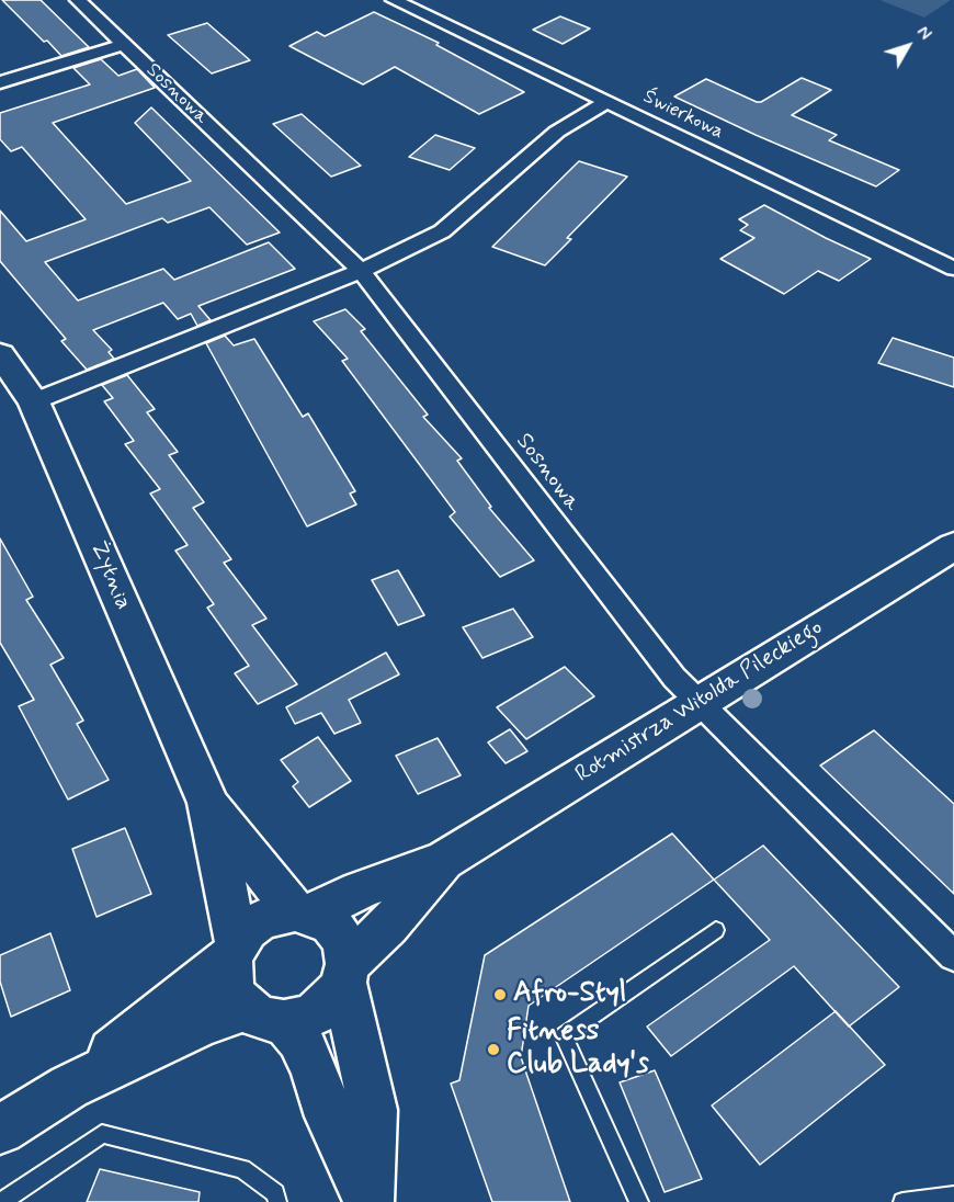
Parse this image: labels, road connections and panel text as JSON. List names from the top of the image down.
{
  "streets": {
    "street": [
      "Sosnowa",
      "Świerkowa",
      "Żytnia",
      "Rotmistrza Witolda Pileckiego"
    ]
  },
  "crossings": [
    ["Sosnowa", "Rotmistrza Witolda Pileckiego"],
    ["Żytnia", "Rotmistrza Witolda Pileckiego"]
  ],
  "places": ["Afro-Styl", "Fitness Club Lady's"],
  "north": "top right"
}
